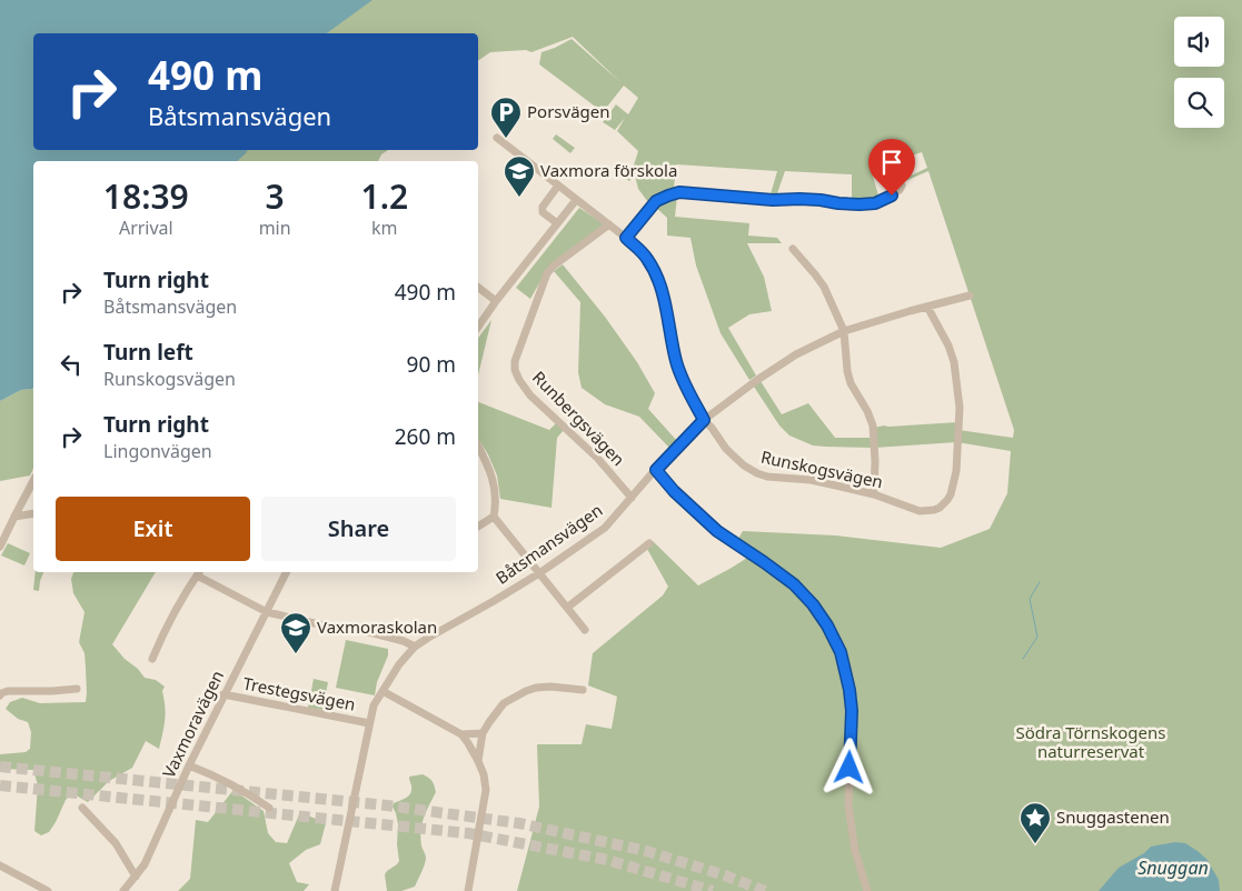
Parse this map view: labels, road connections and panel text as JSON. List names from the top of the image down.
{
  "streets": {
    "street": [
      "Runbergsvägen",
      "Runskogsvägen",
      "Båtsmansvägen",
      "Trestegsvägen",
      "Vaxmoravägen"
    ]
  },
  "crossings": [
    ["Runbergsvägen", "Runskogsvägen"],
    ["Runbergsvägen", "Båtsmansvägen"],
    ["Runskogsvägen", "Båtsmansvägen"],
    ["Båtsmansvägen", "Trestegsvägen"],
    ["Trestegsvägen", "Vaxmoravägen"]
  ],
  "water": ["Snuggan"],
  "parks": ["Södra Törnskogens naturreservat"],
  "places": {
    "parking": ["Porsvägen"],
    "school or university": ["Vaxmora förskola", "Vaxmoraskolan"],
    "place": ["Snuggastenen"]
  },
  "page": {
    "turn": ["490 m", "Båtsmansvägen"],
    "eta": [
      "18:39",
      "Arrival",
      "3",
      "min",
      "1.2",
      "km"
    ],
    "list": [
      {
        "name": "Turn right",
        "note": "Båtsmansvägen",
        "value": "490 m"
      },
      {
        "name": "Turn left",
        "note": "Runskogsvägen",
        "value": "90 m"
      },
      {
        "name": "Turn right",
        "note": "Lingonvägen",
        "value": "260 m"
      }
    ],
    "buttons": ["Exit", "Share"]
  }
}
